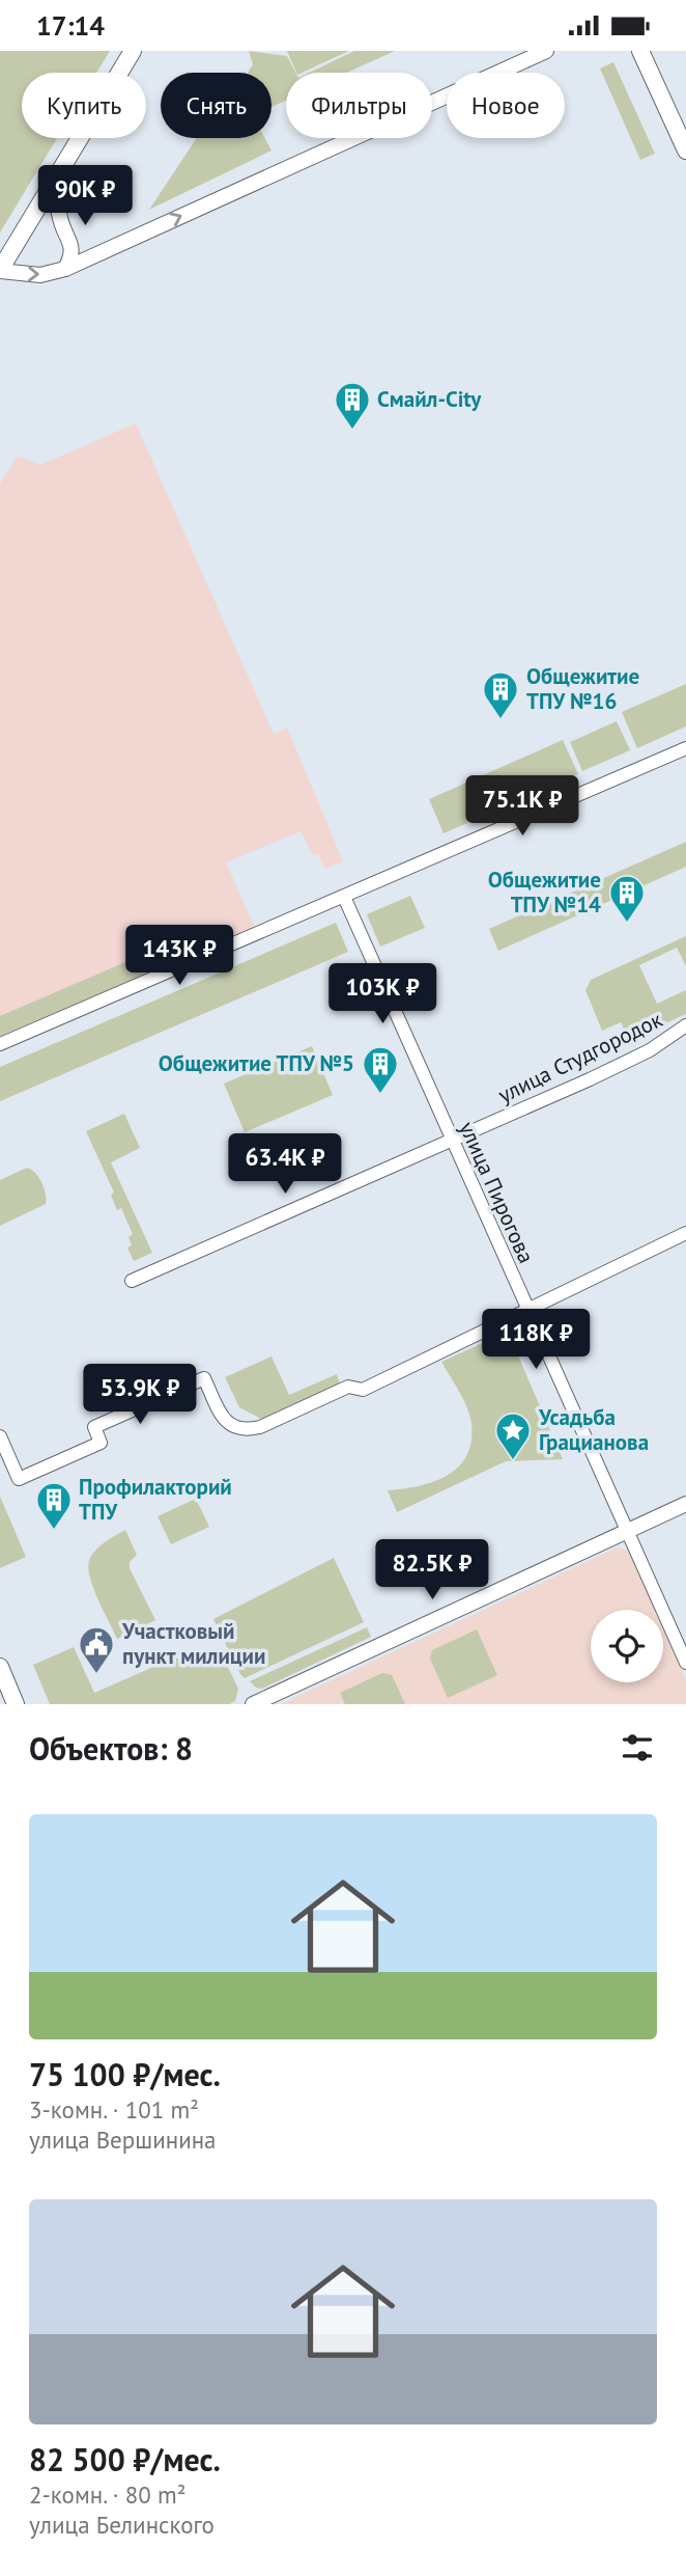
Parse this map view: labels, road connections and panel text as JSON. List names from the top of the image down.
{
  "streets": {
    "street": ["улица Студгородок", "улица Пирогова"]
  },
  "crossings": [
    ["улица Студгородок", "улица Пирогова"]
  ],
  "places": {
    "building": [
      "Смайл-City",
      "Общежитие ТПУ №16",
      "Общежитие ТПУ №14",
      "Общежитие ТПУ №5",
      "Профилакторий ТПУ"
    ],
    "place": ["Усадьба Грацианова"],
    "public building": ["Участковый пункт милиции"]
  },
  "page": {
    "status": "17:14",
    "chip": [
      "Купить",
      "Снять",
      "Фильтры",
      "Новое"
    ],
    "price": [
      "90K ₽",
      "75.1K ₽",
      "143K ₽",
      "103K ₽",
      "63.4K ₽",
      "118K ₽",
      "53.9K ₽",
      "82.5K ₽"
    ],
    "heading": "Объектов: 8",
    "list": [
      {
        "name": "75 100 ₽/мес.",
        "note": "3-комн. · 101 m² · улица Вершинина"
      },
      {
        "name": "82 500 ₽/мес.",
        "note": "2-комн. · 80 m² · улица Белинского"
      }
    ]
  }
}
